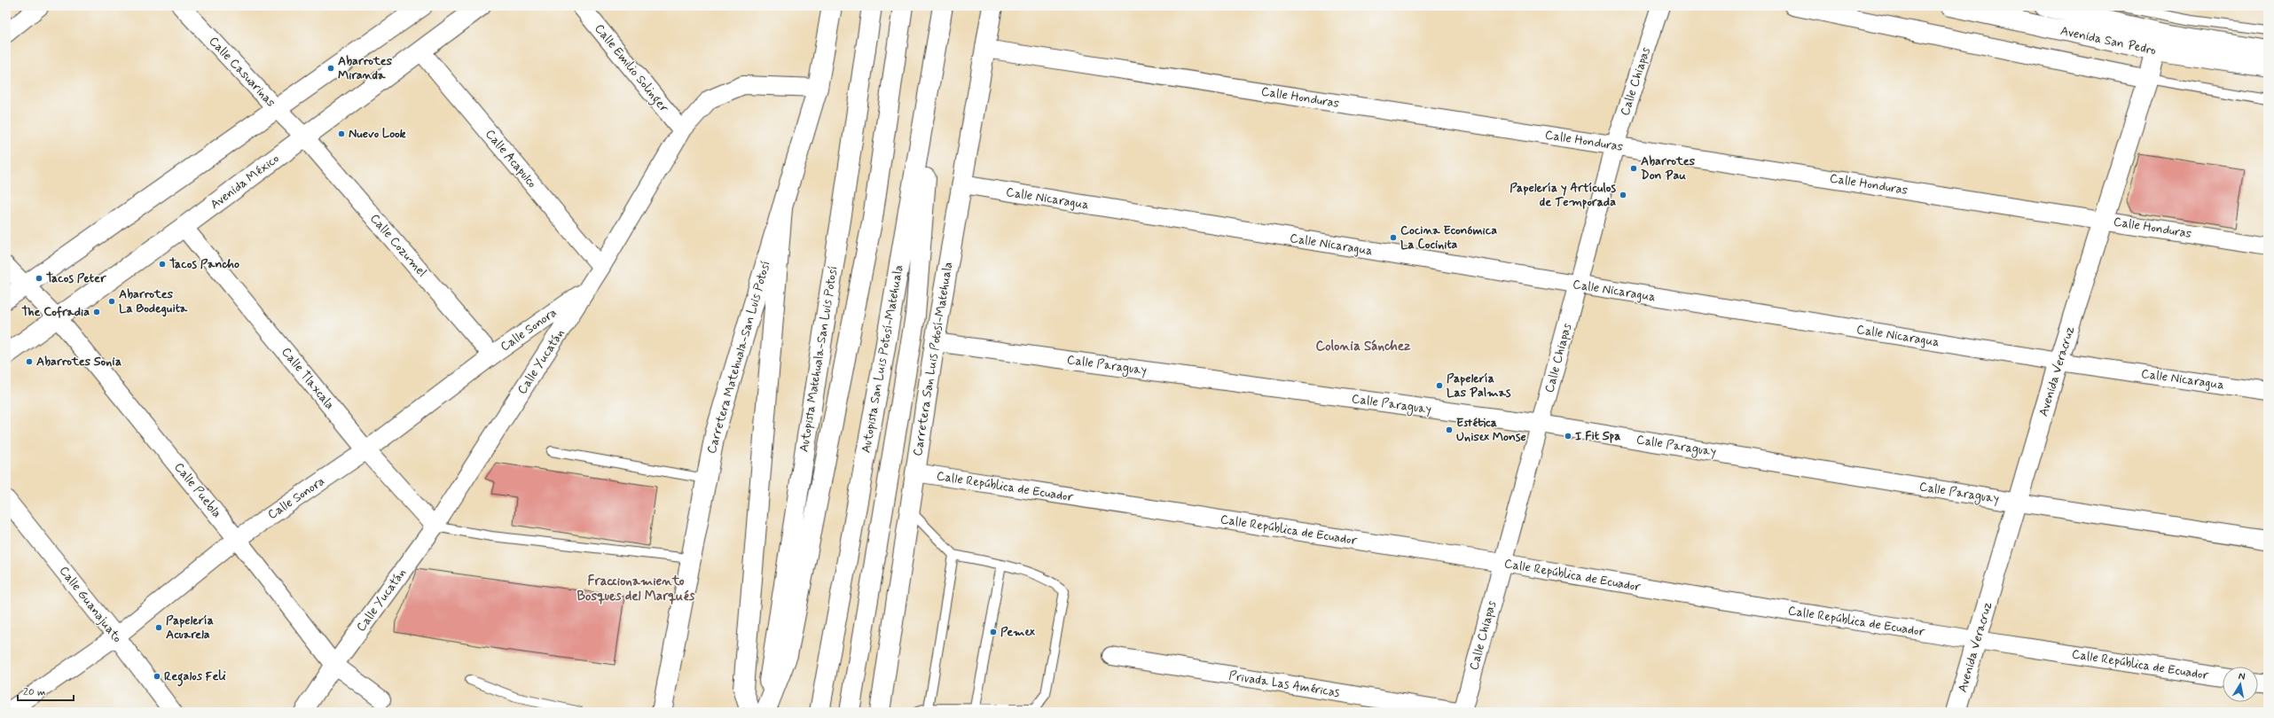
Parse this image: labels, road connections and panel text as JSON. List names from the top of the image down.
{
  "streets": {
    "main road": [
      "Avenida San Pedro",
      "Avenida México",
      "Carretera Matehuala-San Luis Potosí",
      "Autopista Matehuala-San Luis Potosí",
      "Autopista San Luis Potosí-Matehuala",
      "Carretera San Luis Potosí-Matehuala",
      "Avenida Veracruz"
    ],
    "street": [
      "Calle Emilio Solinger",
      "Calle Casuarinas",
      "Calle Chiapas",
      "Calle Honduras",
      "Calle Acapulco",
      "Calle Nicaragua",
      "Calle Cozumel",
      "Calle Sonora",
      "Calle Yucatán",
      "Calle Paraguay",
      "Calle Tlaxcala",
      "Calle República de Ecuador",
      "Calle Puebla",
      "Calle Guanajuato",
      "Privada Las Américas"
    ]
  },
  "crossings": [
    ["Avenida San Pedro", "Avenida Veracruz"],
    ["Calle Emilio Solinger", "Calle Yucatán"],
    ["Calle Casuarinas", "Avenida México"],
    ["Calle Casuarinas", "Calle Cozumel"],
    ["Calle Chiapas", "Calle Honduras"],
    ["Calle Chiapas", "Calle Nicaragua"],
    ["Calle Chiapas", "Calle Paraguay"],
    ["Calle Chiapas", "Calle República de Ecuador"],
    ["Calle Honduras", "Carretera San Luis Potosí-Matehuala"],
    ["Calle Honduras", "Avenida Veracruz"],
    ["Calle Acapulco", "Avenida México"],
    ["Calle Acapulco", "Calle Yucatán"],
    ["Avenida México", "Calle Cozumel"],
    ["Avenida México", "Calle Tlaxcala"],
    ["Avenida México", "Calle Puebla"],
    ["Calle Nicaragua", "Carretera San Luis Potosí-Matehuala"],
    ["Calle Nicaragua", "Avenida Veracruz"],
    ["Calle Cozumel", "Calle Sonora"],
    ["Calle Sonora", "Calle Yucatán"],
    ["Calle Sonora", "Calle Tlaxcala"],
    ["Calle Sonora", "Calle Puebla"],
    ["Calle Sonora", "Calle Guanajuato"],
    ["Carretera Matehuala-San Luis Potosí", "Calle Yucatán"],
    ["Carretera San Luis Potosí-Matehuala", "Calle Paraguay"],
    ["Carretera San Luis Potosí-Matehuala", "Calle República de Ecuador"],
    ["Calle Yucatán", "Calle Tlaxcala"],
    ["Calle Yucatán", "Calle Puebla"],
    ["Calle Paraguay", "Avenida Veracruz"],
    ["Avenida Veracruz", "Calle República de Ecuador"]
  ],
  "districts": ["Colonia Sánchez", "Fraccionamiento Bosques del Marqués"],
  "places": [
    "Abarrotes Miranda",
    "Nuevo Look",
    "Abarrotes Don Pau",
    "Papelería y Artículos de Temporada",
    "Cocina Económica La Cocinita",
    "Tacos Pancho",
    "Tacos Peter",
    "Abarrotes La Bodeguita",
    "The Cofradia",
    "Abarrotes Sonia",
    "Papelería Las Palmas",
    "Estética Unisex Monse",
    "I Fit Spa",
    "Papelería Acuarela",
    "Pemex",
    "Regalos Feli"
  ],
  "scale_bar": "20 m",
  "north": "top"
}
